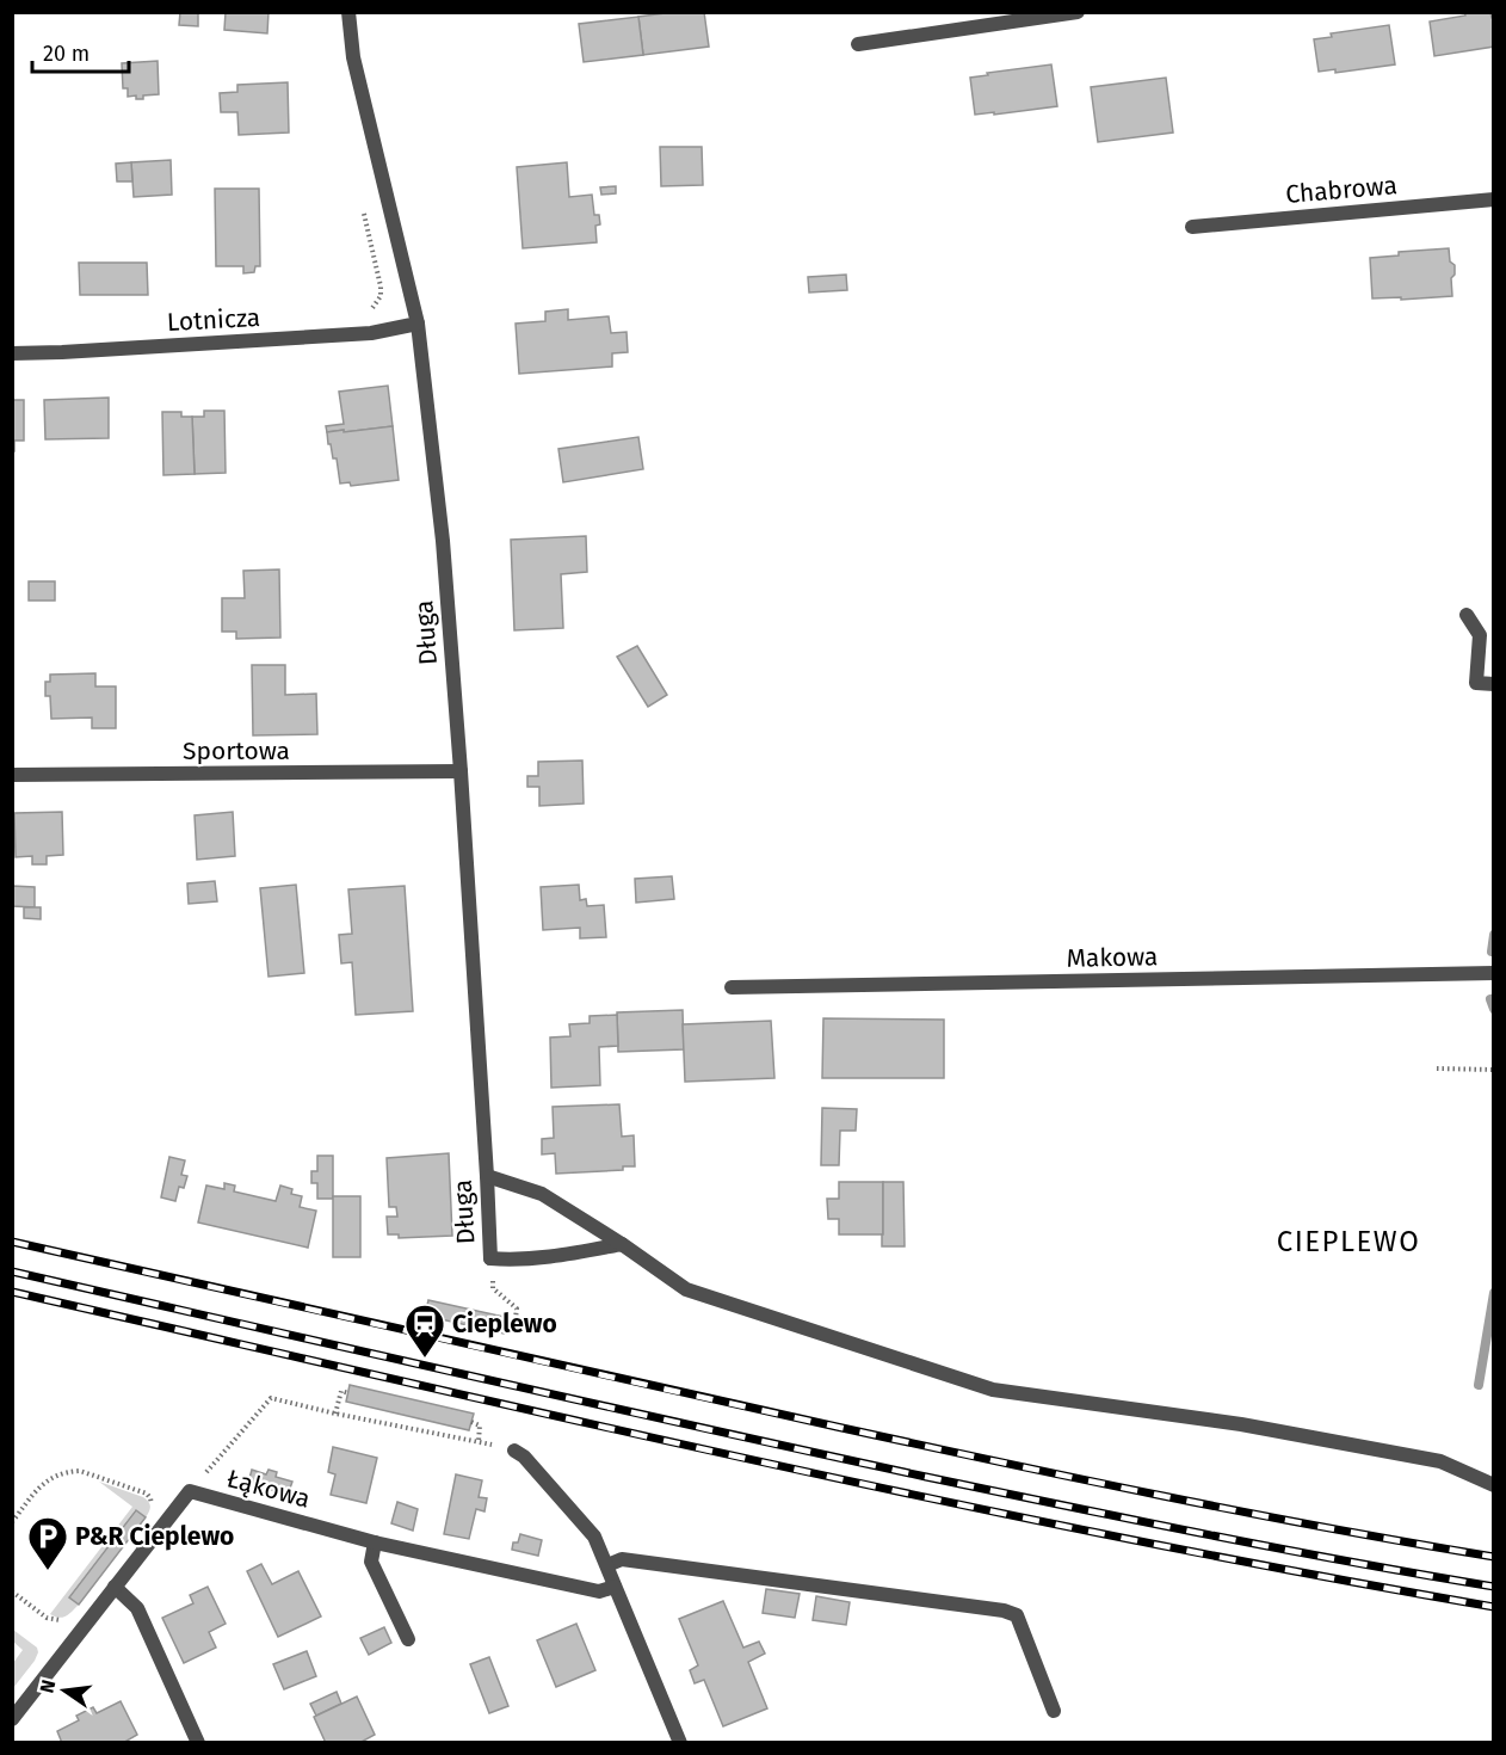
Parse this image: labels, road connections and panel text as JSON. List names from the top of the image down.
{
  "streets": {
    "street": [
      "Chabrowa",
      "Lotnicza",
      "Długa",
      "Sportowa",
      "Makowa",
      "Łąkowa"
    ]
  },
  "crossings": [
    ["Lotnicza", "Długa"],
    ["Długa", "Sportowa"]
  ],
  "districts": ["CIEPLEWO"],
  "places": {
    "station": ["Cieplewo"],
    "parking": ["P&R Cieplewo"]
  },
  "scale_bar": "20 m",
  "north": "left"
}
